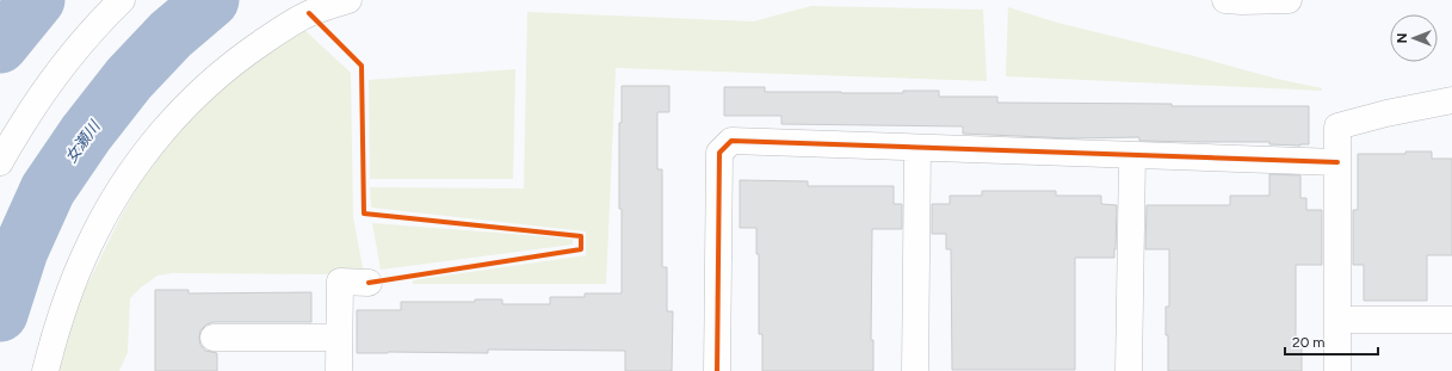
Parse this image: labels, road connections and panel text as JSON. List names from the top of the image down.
{
  "water": ["女瀬川"],
  "scale_bar": "20 m",
  "north": "left"
}
